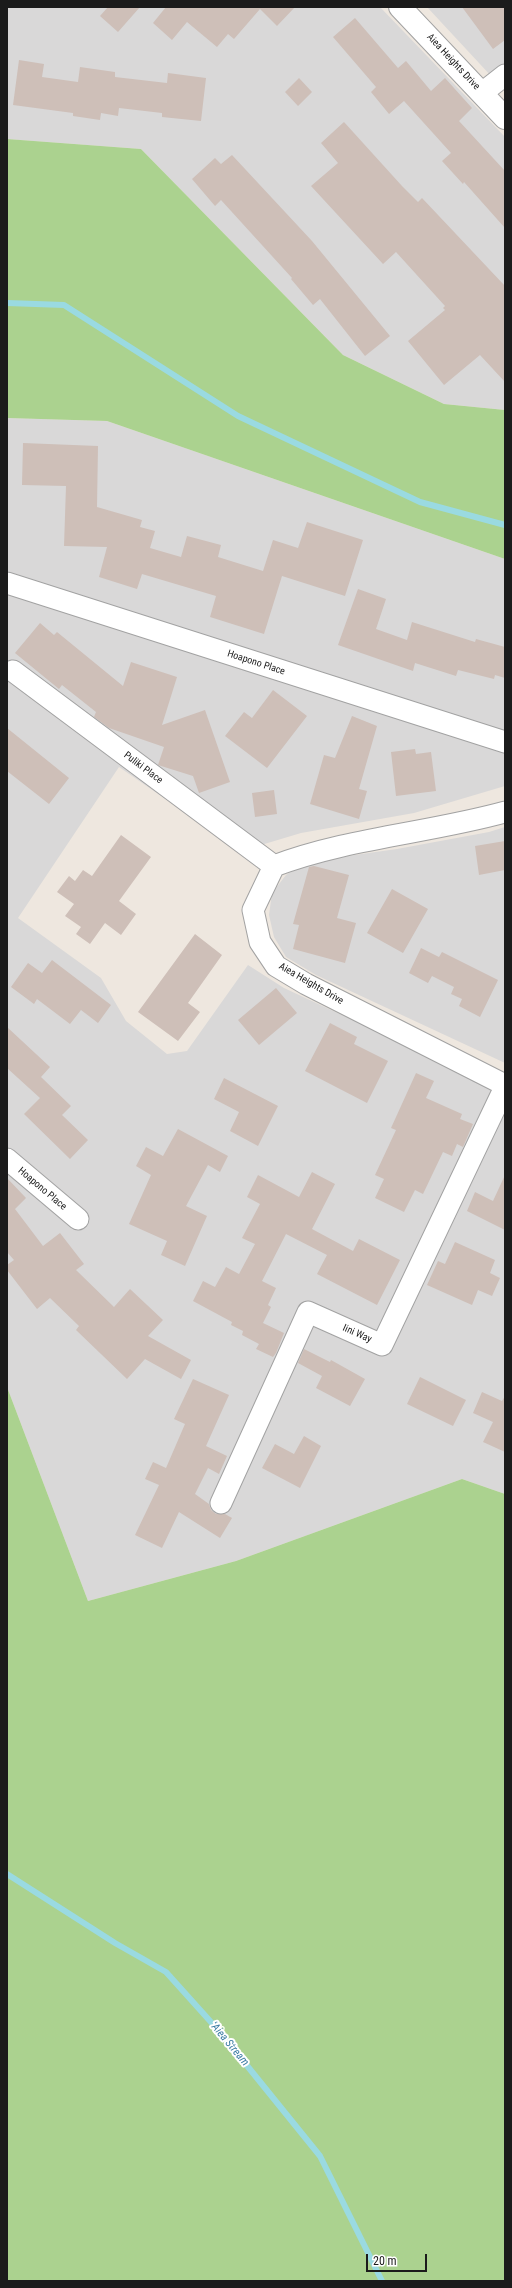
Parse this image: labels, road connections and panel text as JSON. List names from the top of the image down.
{
  "streets": {
    "street": [
      "Aiea Heights Drive",
      "Hoapono Place",
      "Puliki Place",
      "Iini Way"
    ]
  },
  "crossings": [
    ["Aiea Heights Drive", "Puliki Place"],
    ["Aiea Heights Drive", "Iini Way"]
  ],
  "water": ["ʻAiea Stream"],
  "scale_bar": "20 m"
}
